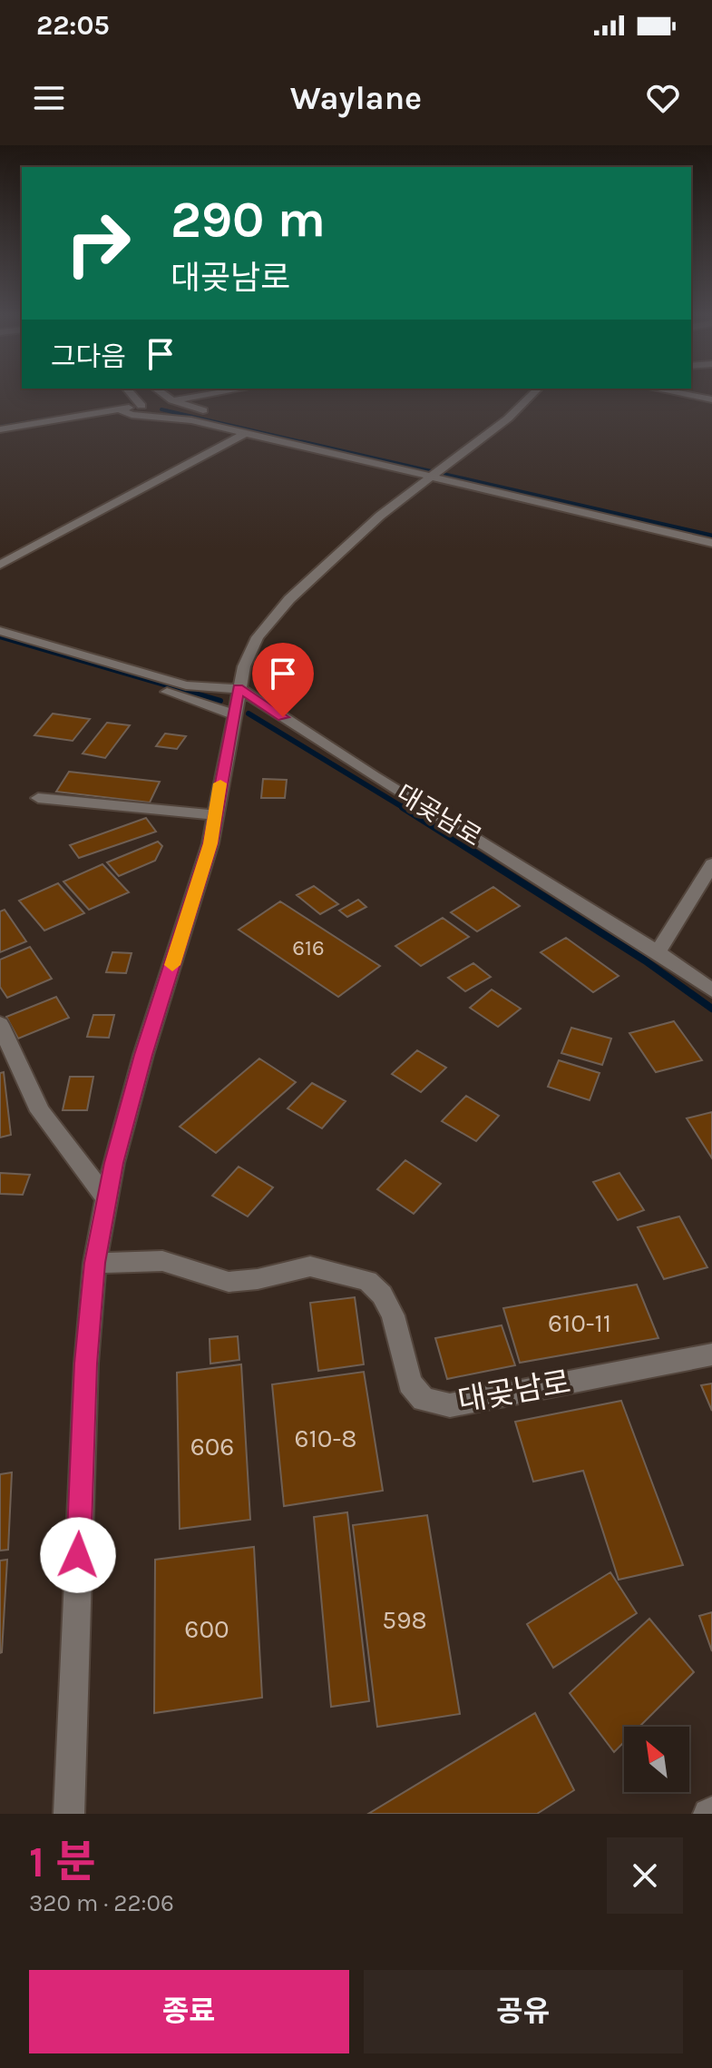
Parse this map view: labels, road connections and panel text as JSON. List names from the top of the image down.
{
  "streets": {
    "street": ["대곶남로"]
  },
  "house_numbers": [
    "616",
    "610-11",
    "610-8",
    "606",
    "598",
    "600"
  ],
  "north": "top left",
  "page": {
    "status": "22:05",
    "header": "Waylane",
    "turn": ["290 m", "대곶남로"],
    "then": "그다음",
    "heading": ["1 분", "320 m · 22:06"],
    "buttons": ["종료", "공유"]
  }
}
